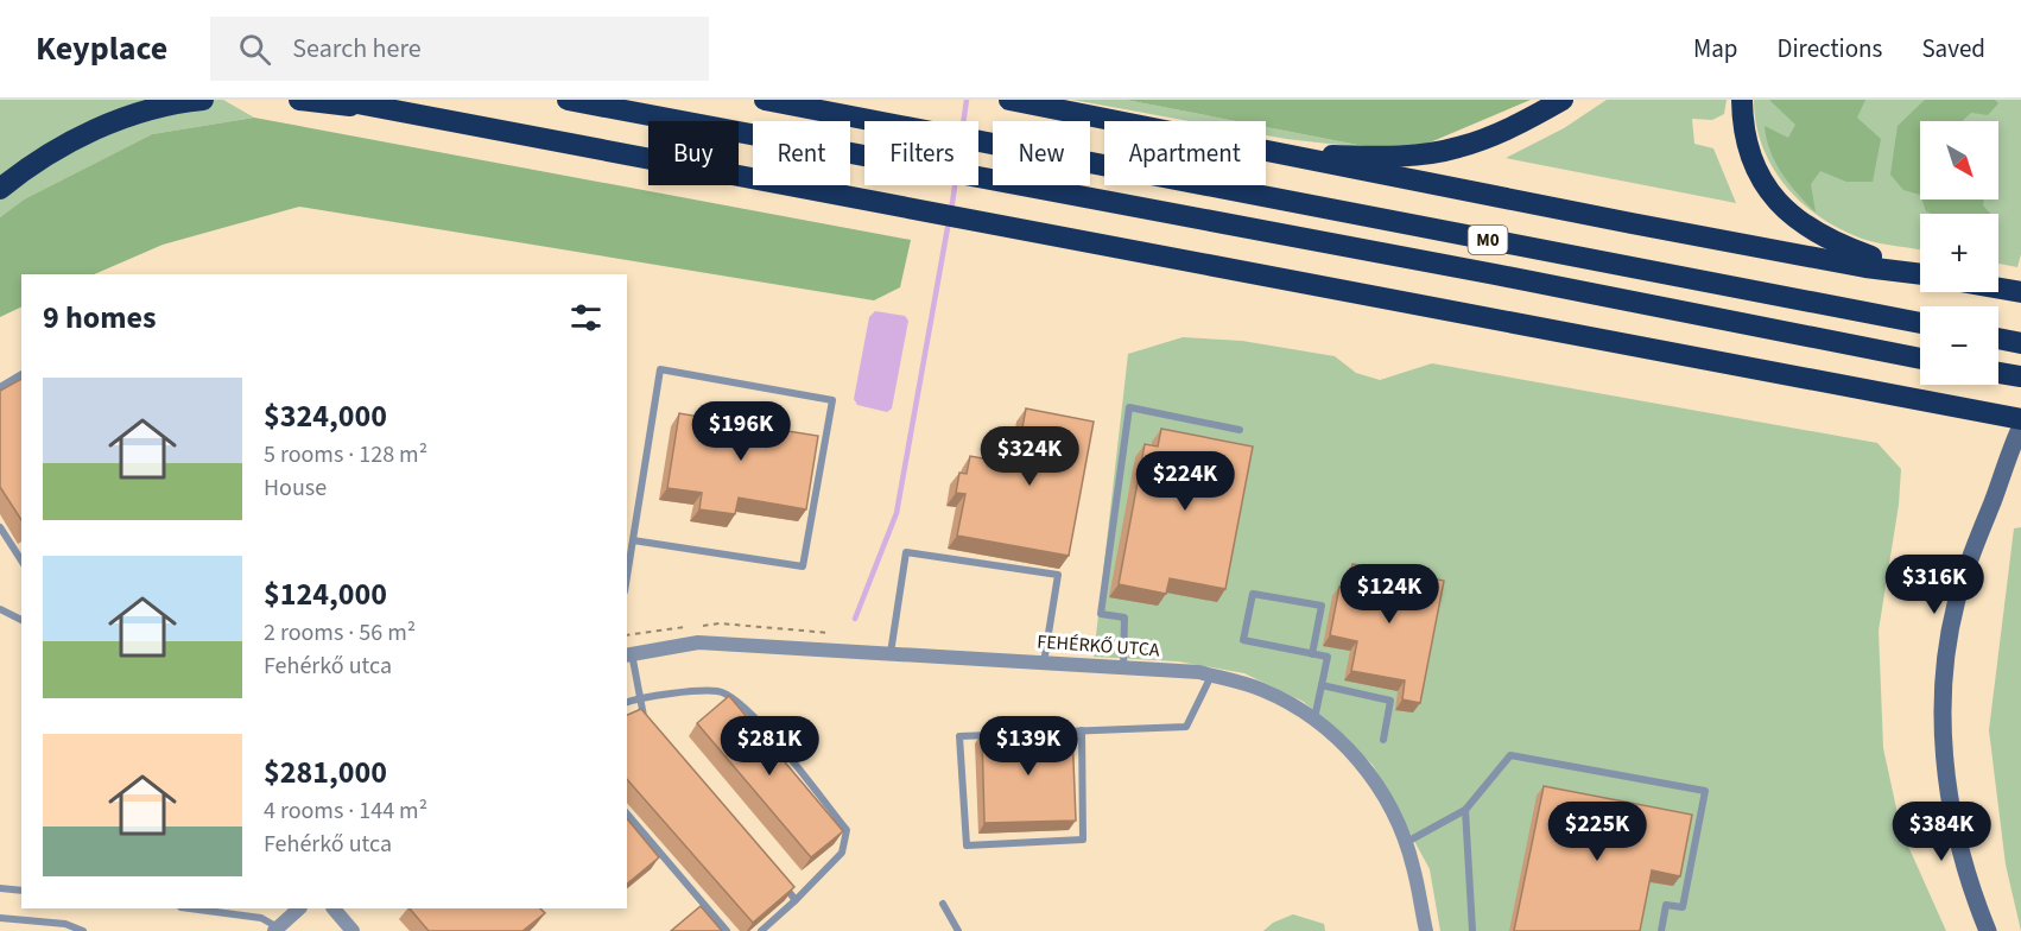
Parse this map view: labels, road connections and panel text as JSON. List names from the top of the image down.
{
  "streets": {
    "highway": ["M0"],
    "street": ["FEHÉRKŐ UTCA"]
  },
  "north": "bottom right",
  "page": {
    "header": "Keyplace",
    "search": "Search here",
    "nav": ["Map", "Directions", "Saved"],
    "map_buttons": ["+", "−"],
    "chip": [
      "Buy",
      "Rent",
      "Filters",
      "New",
      "Apartment"
    ],
    "heading": "9 homes",
    "list": [
      {
        "name": "$324,000",
        "note": "5 rooms · 128 m² · House"
      },
      {
        "name": "$124,000",
        "note": "2 rooms · 56 m² · Fehérkő utca"
      },
      {
        "name": "$281,000",
        "note": "4 rooms · 144 m² · Fehérkő utca"
      }
    ],
    "price": [
      "$196K",
      "$324K",
      "$224K",
      "$316K",
      "$124K",
      "$281K",
      "$139K",
      "$225K",
      "$384K"
    ]
  }
}
